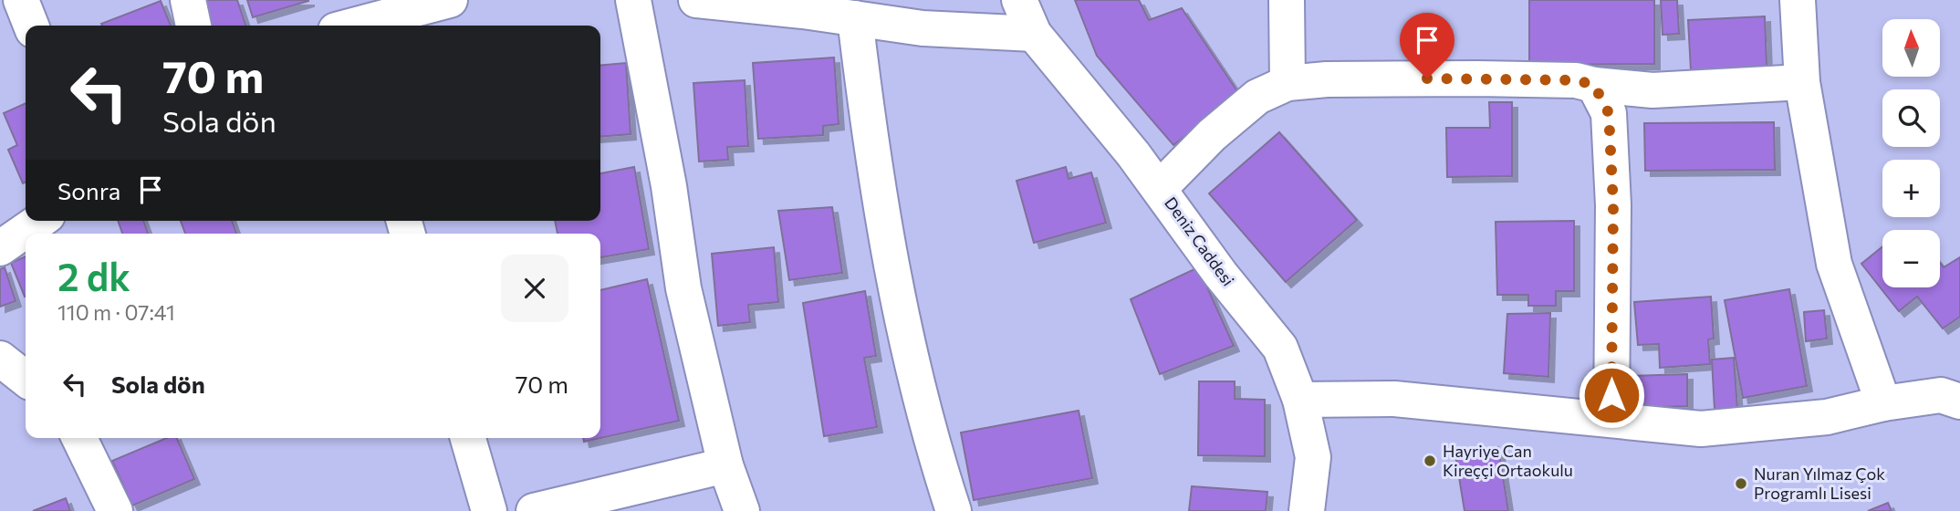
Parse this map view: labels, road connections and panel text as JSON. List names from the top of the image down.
{
  "streets": {
    "street": ["Deniz Caddesi"]
  },
  "places": ["Hayriye Can Kireççi Ortaokulu", "Nuran Yılmaz Çok Programlı Lisesi"],
  "north": "top",
  "page": {
    "map_buttons": ["+", "−"],
    "turn": ["70 m", "Sola dön"],
    "then": "Sonra",
    "heading": ["2 dk", "110 m · 07:41"],
    "list": [
      {
        "name": "Sola dön",
        "value": "70 m"
      }
    ]
  }
}
